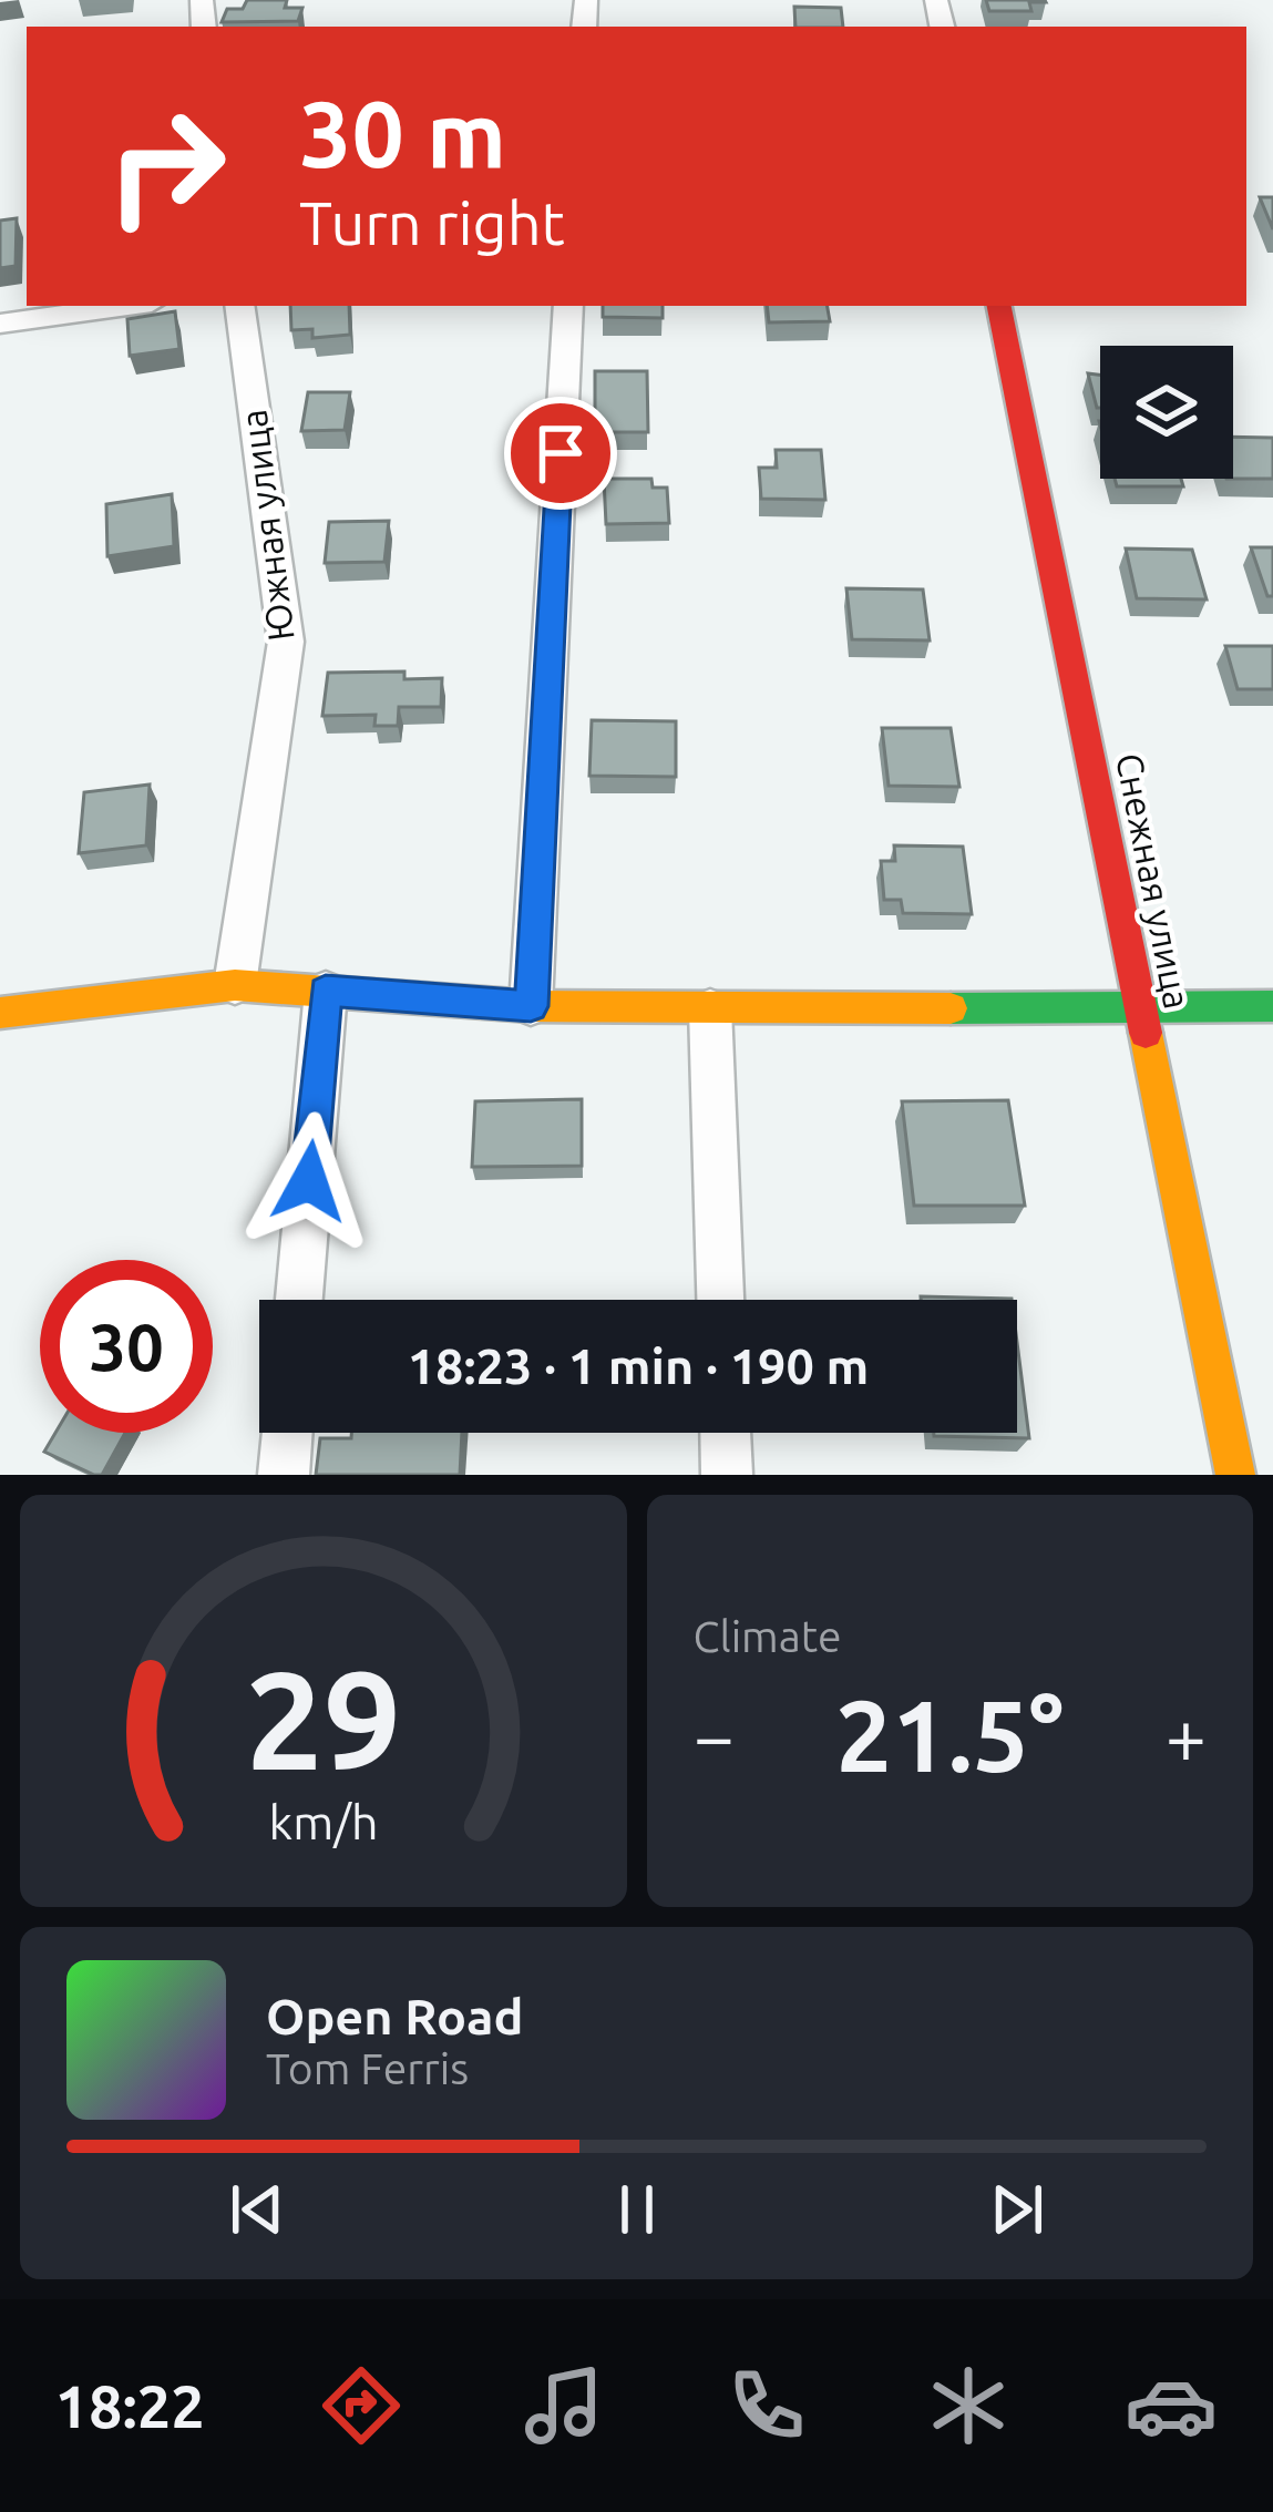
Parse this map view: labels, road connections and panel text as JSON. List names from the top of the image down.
{
  "streets": {
    "street": ["Южная улица", "Снежная улица"]
  },
  "page": {
    "turn": ["30 m", "Turn right"],
    "limit": "30",
    "trip": "18:23 · 1 min · 190 m",
    "tile": "Climate",
    "heat": ["−", "21.5°", "+"],
    "song": ["Open Road", "Tom Ferris"],
    "tabs": "18:22",
    "gauge": ["29", "km/h"]
  }
}
